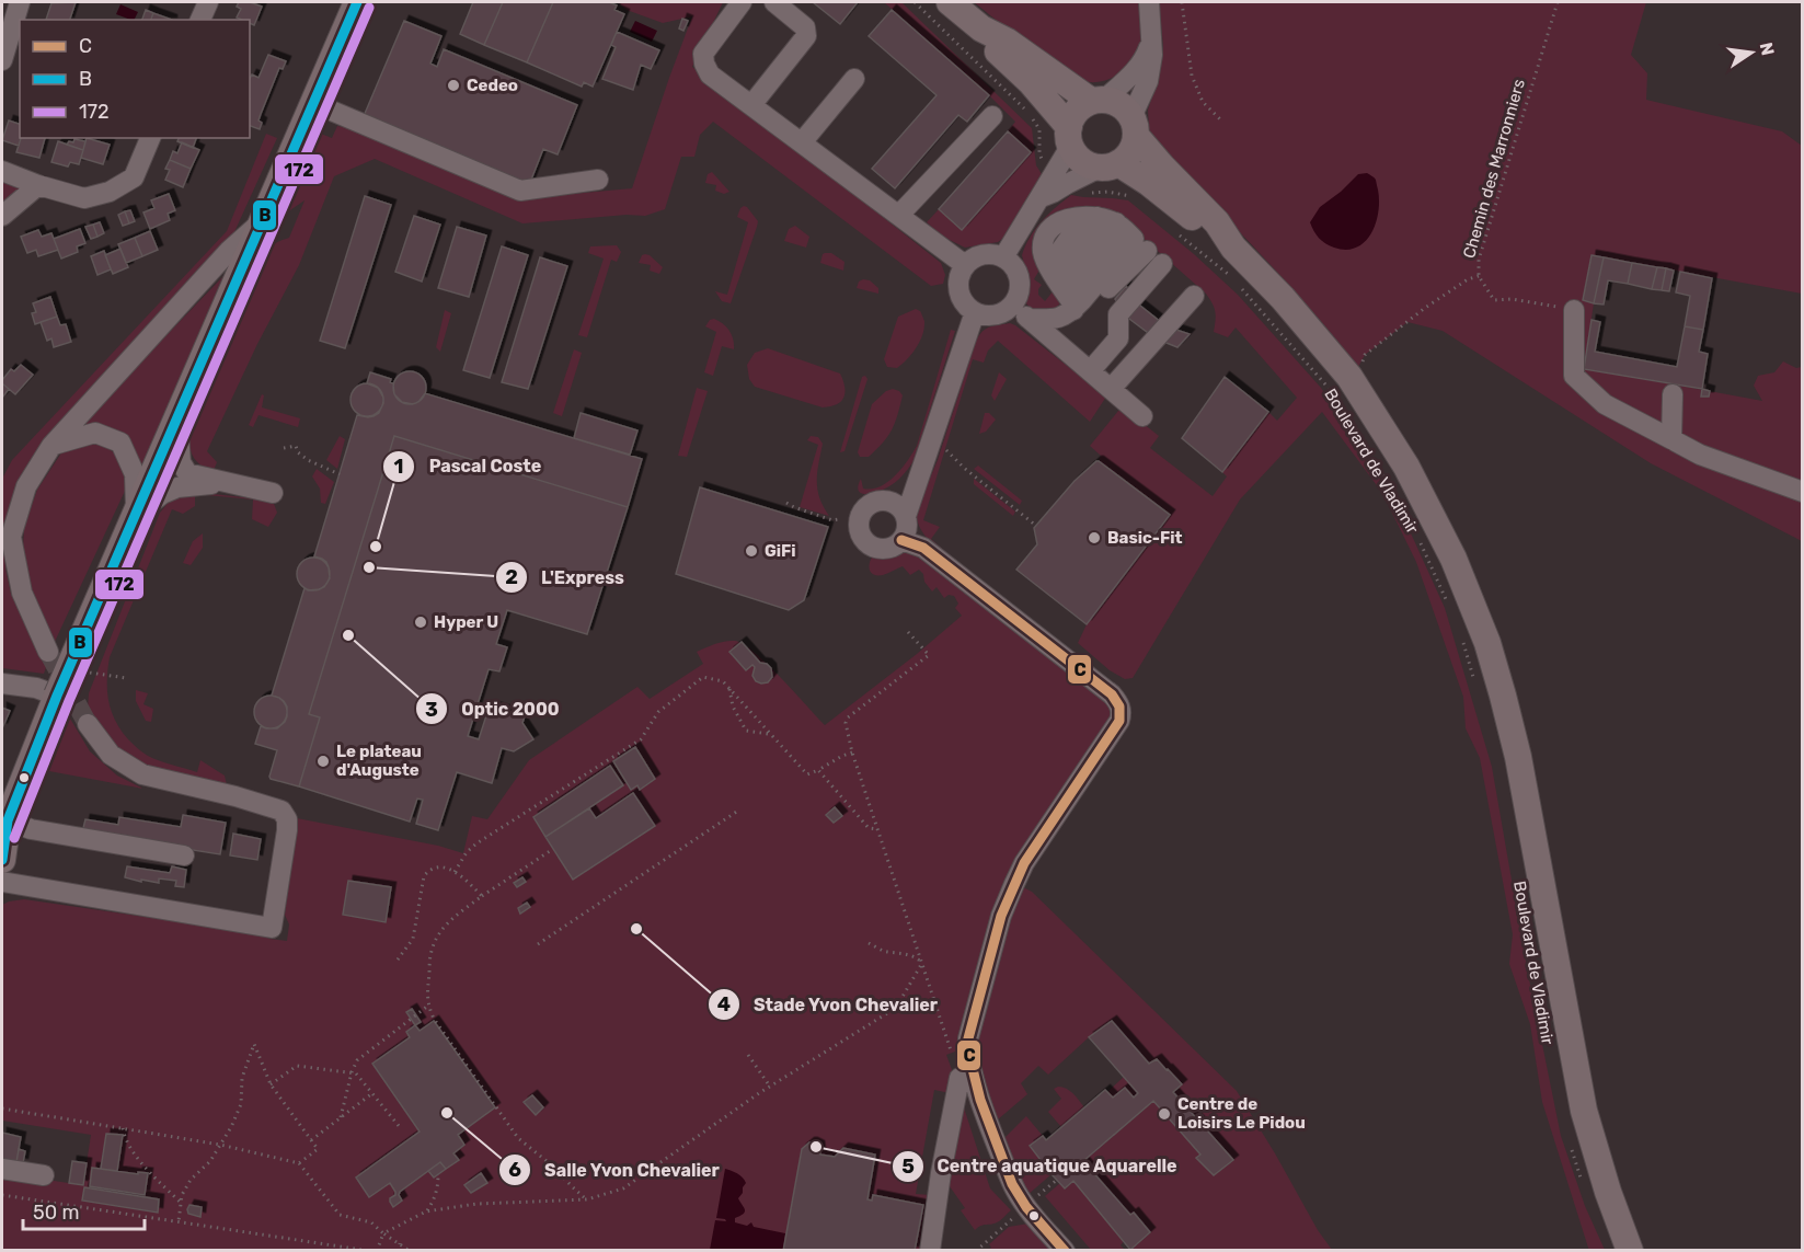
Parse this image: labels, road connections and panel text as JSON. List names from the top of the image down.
{
  "streets": {
    "main road": ["Boulevard de Vladimir"],
    "path": ["Chemin des Marronniers"]
  },
  "places": [
    "Cedeo",
    "Basic-Fit",
    "Pascal Coste",
    "GiFi",
    "L'Express",
    "Hyper U",
    "Optic 2000",
    "Le plateau d'Auguste",
    "Stade Yvon Chevalier",
    "Salle Yvon Chevalier",
    "Centre de Loisirs Le Pidou",
    "Centre aquatique Aquarelle"
  ],
  "lines": ["transit line B", "transit line 172", "transit line C"],
  "legend": ["C", "B", "172"],
  "scale_bar": "50 m",
  "north": "right"
}
